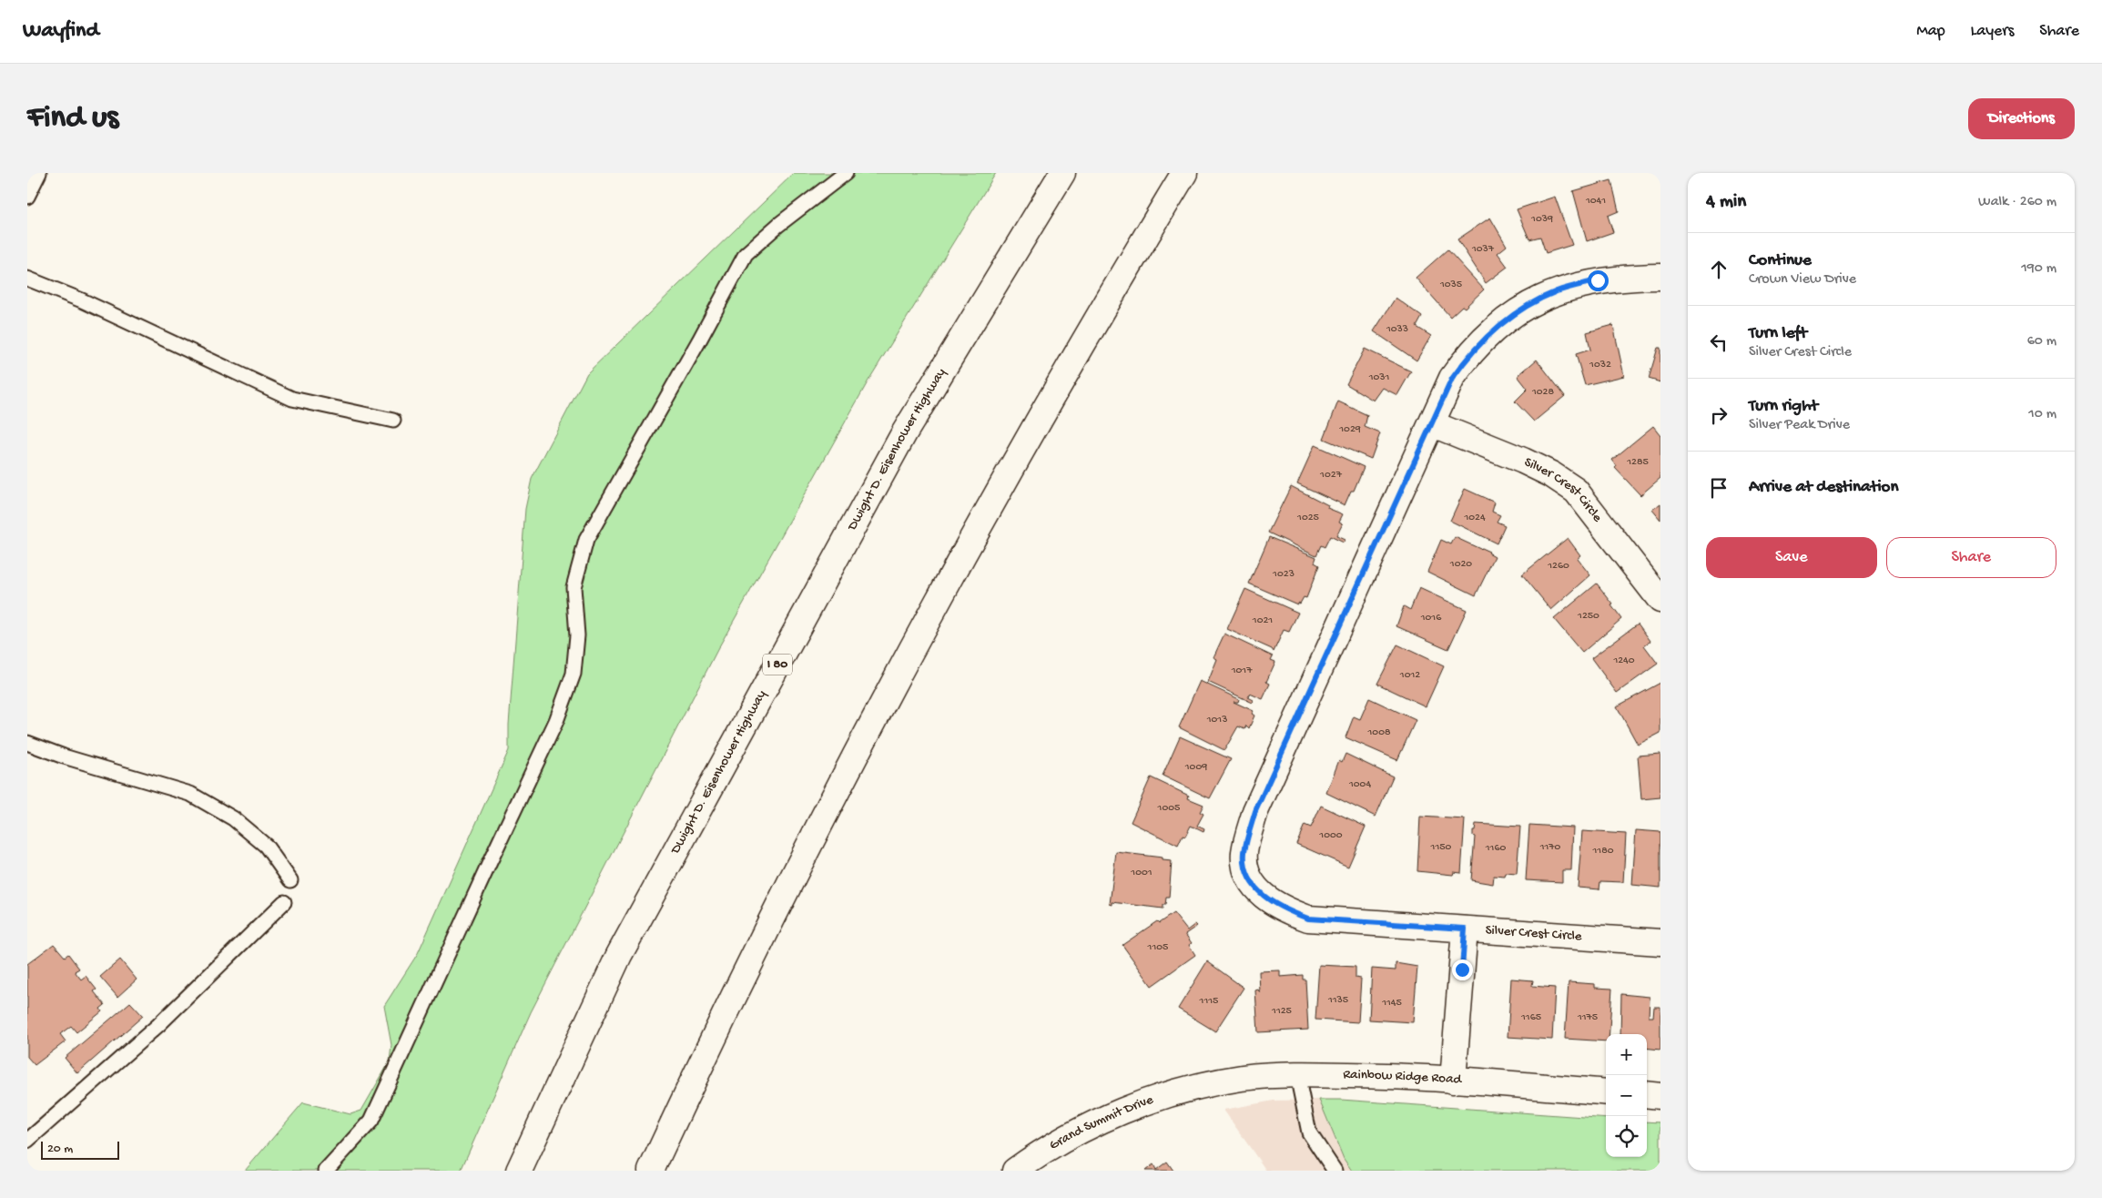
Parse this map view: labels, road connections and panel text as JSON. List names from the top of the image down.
{
  "streets": {
    "main road": [
      "Dwight D. Eisenhower Highway",
      "Silver Crest Circle",
      "I 80",
      "Rainbow Ridge Road",
      "Grand Summit Drive"
    ]
  },
  "crossings": [
    ["Rainbow Ridge Road", "Grand Summit Drive"]
  ],
  "house_numbers": [
    "1041",
    "1039",
    "1037",
    "1035",
    "1033",
    "1032",
    "1031",
    "1028",
    "1029",
    "1285",
    "1027",
    "1025",
    "1024",
    "1020",
    "1260",
    "1023",
    "1250",
    "1016",
    "1021",
    "1240",
    "1017",
    "1012",
    "1013",
    "1008",
    "1009",
    "1004",
    "1005",
    "1000",
    "1150",
    "1170",
    "1160",
    "1180",
    "1001",
    "1105",
    "1135",
    "1115",
    "1145",
    "1125",
    "1165",
    "1175"
  ],
  "scale_bar": "20 m",
  "page": {
    "header": "Wayfind",
    "nav": ["Map", "Layers", "Share"],
    "buttons": [
      "Directions",
      ["Save", "Share"]
    ],
    "title": "Find us",
    "heading": ["4 min", "Walk · 260 m"],
    "list": [
      ["Continue", "Crown View Drive", "190 m"],
      ["Turn left", "Silver Crest Circle", "60 m"],
      ["Turn right", "Silver Peak Drive", "10 m"],
      "Arrive at destination"
    ],
    "map_buttons": ["+", "−"],
    "scale": "20 m"
  }
}
